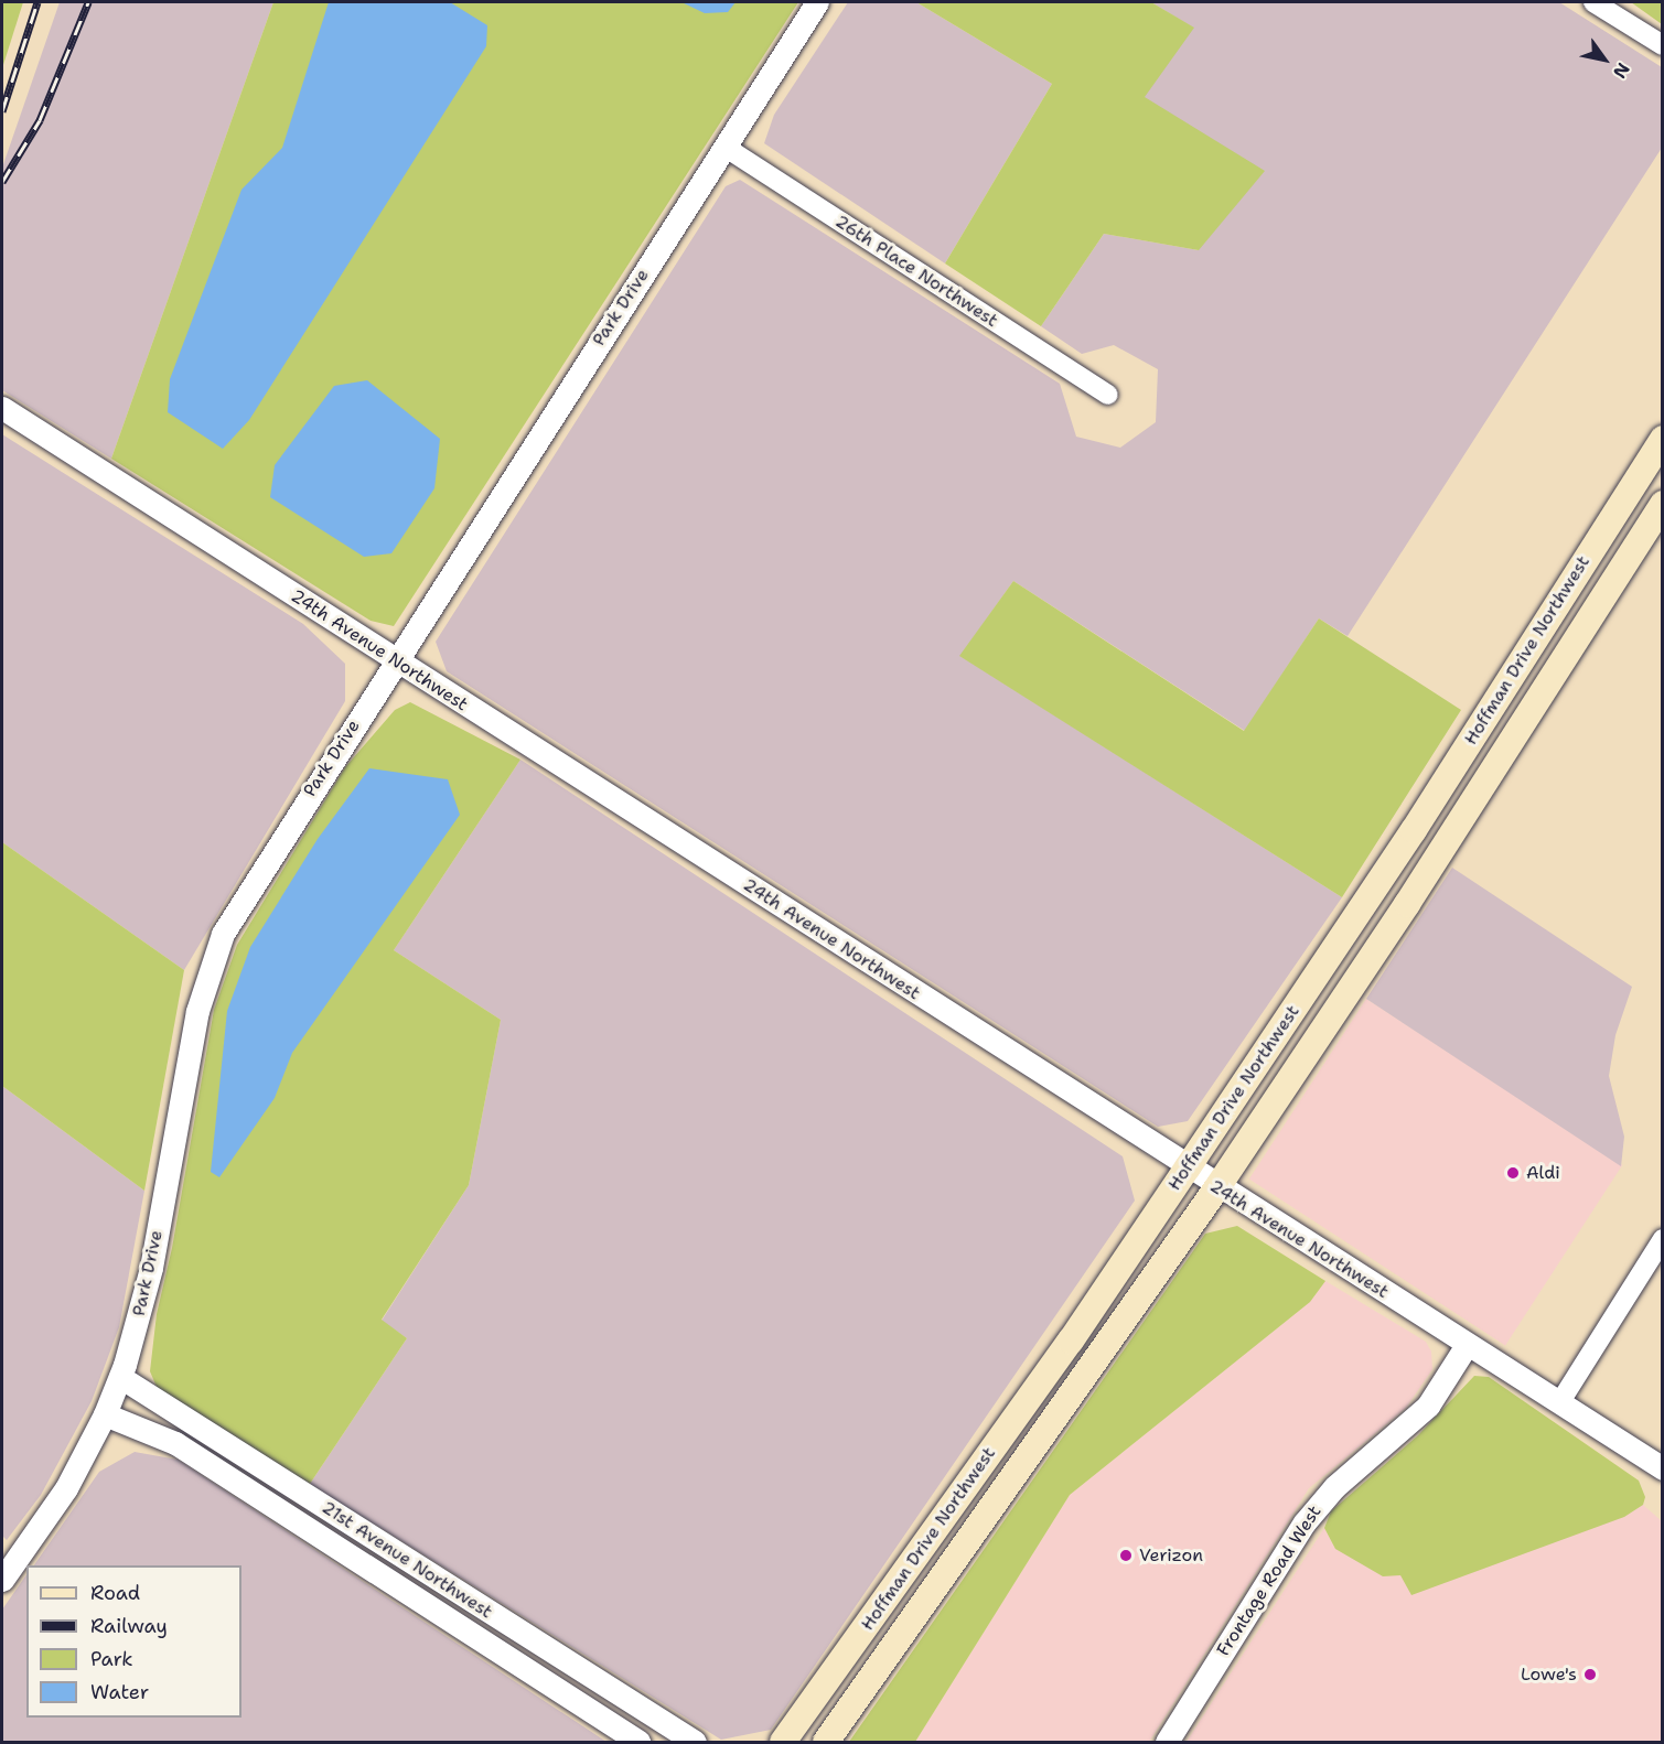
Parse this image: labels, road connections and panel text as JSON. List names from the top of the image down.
{
  "streets": {
    "main road": ["Hoffman Drive Northwest"],
    "street": [
      "26th Place Northwest",
      "Park Drive",
      "24th Avenue Northwest",
      "21st Avenue Northwest",
      "Frontage Road West"
    ]
  },
  "crossings": [
    ["26th Place Northwest", "Park Drive"],
    ["Park Drive", "24th Avenue Northwest"],
    ["Park Drive", "21st Avenue Northwest"],
    ["24th Avenue Northwest", "Hoffman Drive Northwest"],
    ["24th Avenue Northwest", "Frontage Road West"]
  ],
  "places": ["Aldi", "Verizon", "Lowe's"],
  "legend": [
    "Road",
    "Railway",
    "Park",
    "Water"
  ],
  "north": "bottom right"
}
